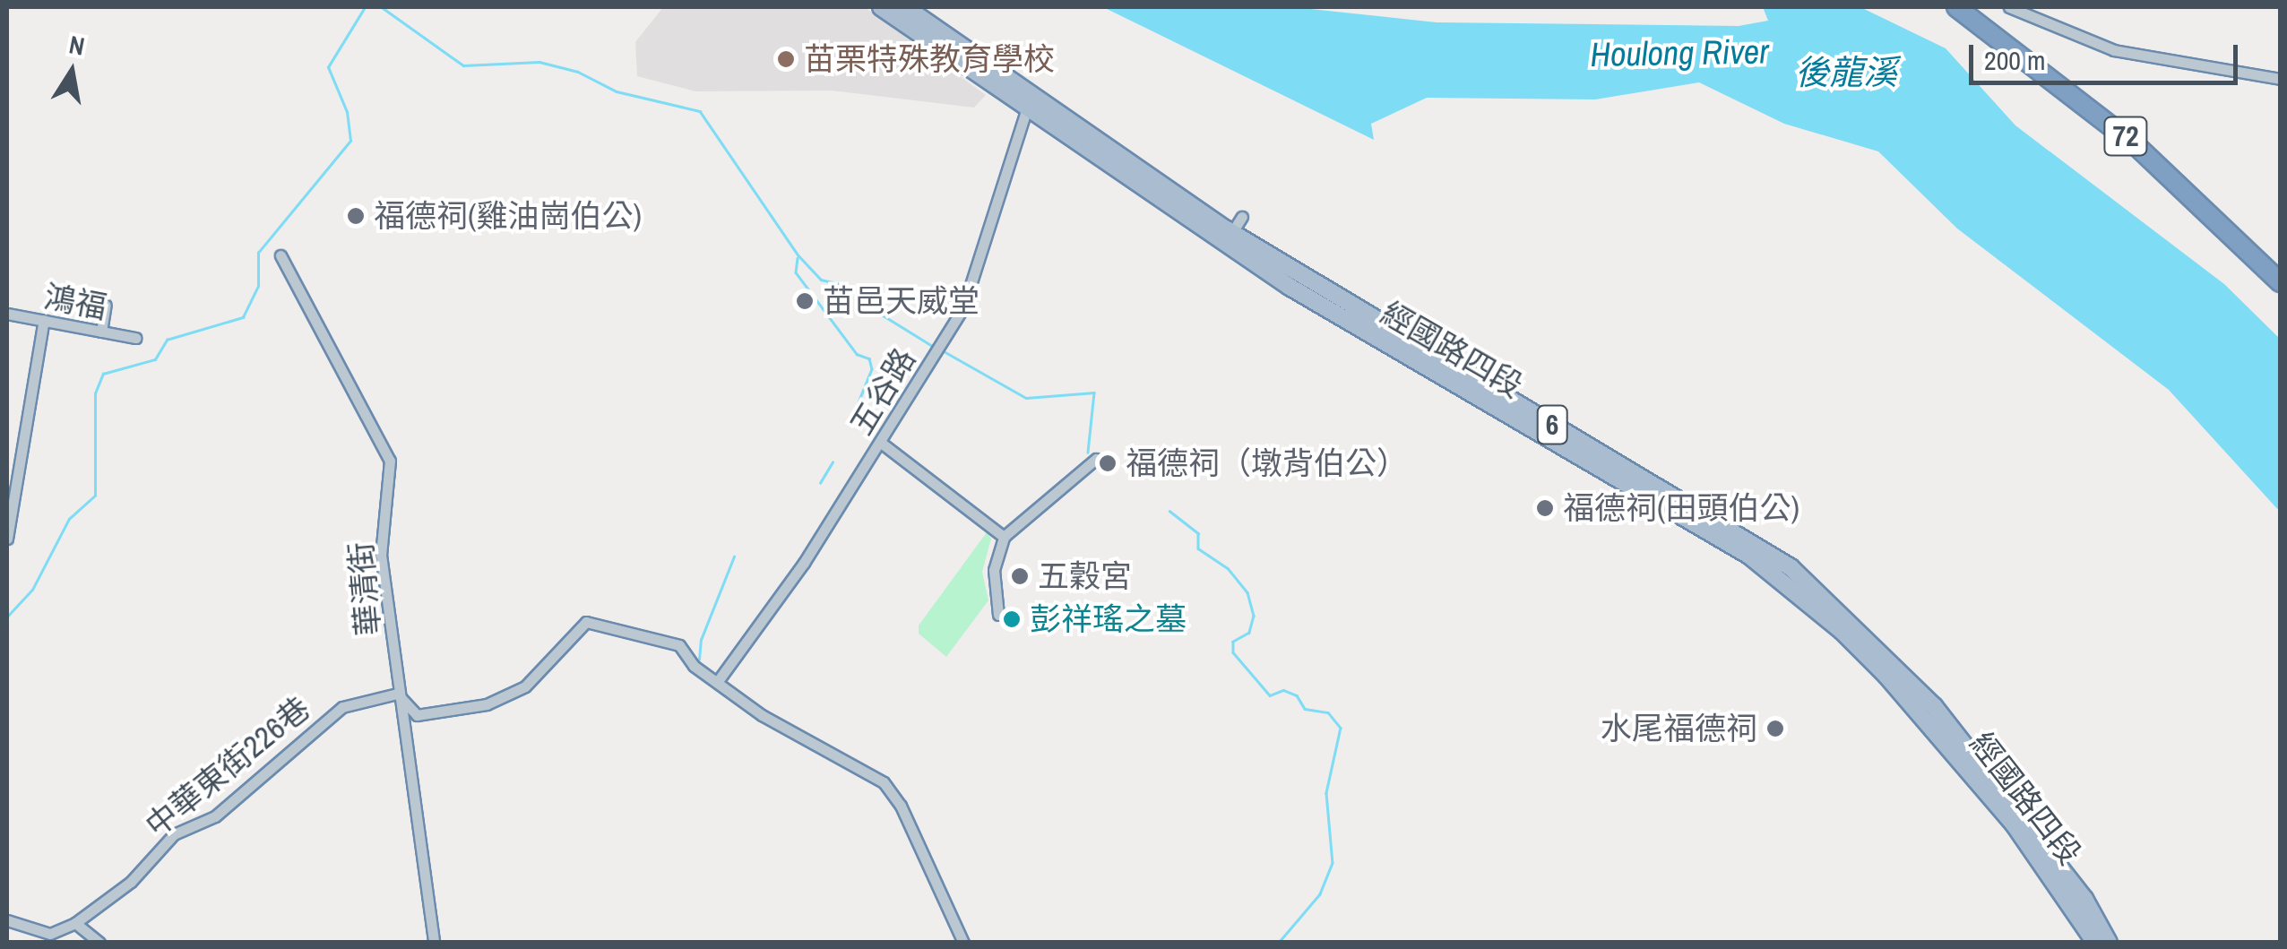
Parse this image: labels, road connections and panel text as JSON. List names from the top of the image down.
{
  "streets": {
    "highway": ["72"],
    "main road": ["經國路四段", "6"],
    "street": [
      "鴻福",
      "五谷路",
      "華清街",
      "中華東街226巷"
    ]
  },
  "crossings": [
    ["經國路四段", "五谷路"],
    ["華清街", "中華東街226巷"]
  ],
  "water": ["Houlong River", "後龍溪"],
  "places": [
    "苗栗特殊教育學校",
    "福德祠(雞油崗伯公)",
    "苗邑天威堂",
    "福德祠（墩背伯公）",
    "福德祠(田頭伯公)",
    "五穀宮",
    "彭祥瑤之墓",
    "水尾福德祠"
  ],
  "scale_bar": "200 m",
  "north": "top"
}
